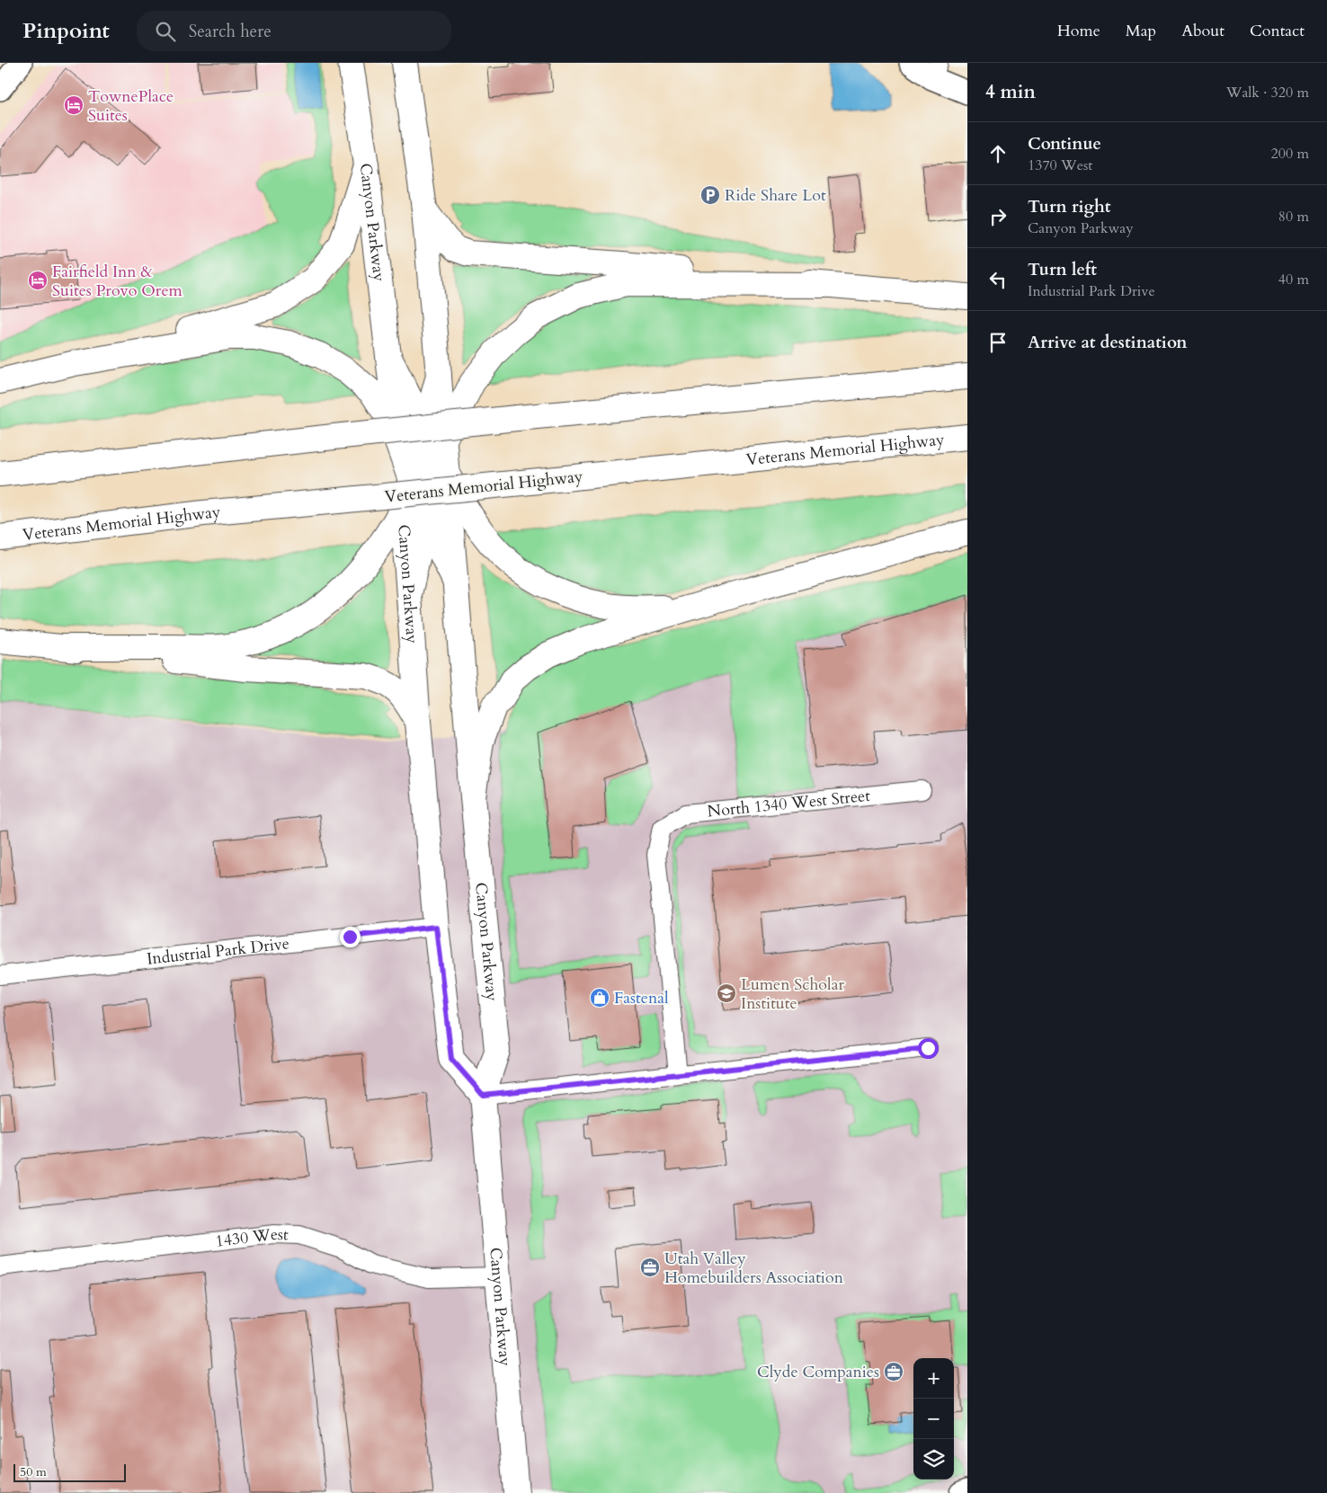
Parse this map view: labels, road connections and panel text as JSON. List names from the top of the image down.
{
  "streets": {
    "main road": ["Canyon Parkway", "Veterans Memorial Highway"],
    "street": ["North 1340 West Street", "Industrial Park Drive", "1430 West"]
  },
  "crossings": [
    ["Canyon Parkway", "Industrial Park Drive"],
    ["Canyon Parkway", "1430 West"]
  ],
  "places": {
    "hotel": ["TownePlace Suites", "Fairfield Inn & Suites Provo Orem"],
    "parking": ["Ride Share Lot"],
    "school or university": ["Lumen Scholar Institute"],
    "shop": ["Fastenal"],
    "office": ["Utah Valley Homebuilders Association", "Clyde Companies"]
  },
  "scale_bar": "50 m",
  "page": {
    "header": "Pinpoint",
    "search": "Search here",
    "nav": [
      "Home",
      "Map",
      "About",
      "Contact"
    ],
    "heading": ["4 min", "Walk · 320 m"],
    "list": [
      ["Continue", "1370 West", "200 m"],
      ["Turn right", "Canyon Parkway", "80 m"],
      ["Turn left", "Industrial Park Drive", "40 m"],
      "Arrive at destination"
    ],
    "map_buttons": ["+", "−"],
    "scale": "50 m"
  }
}
